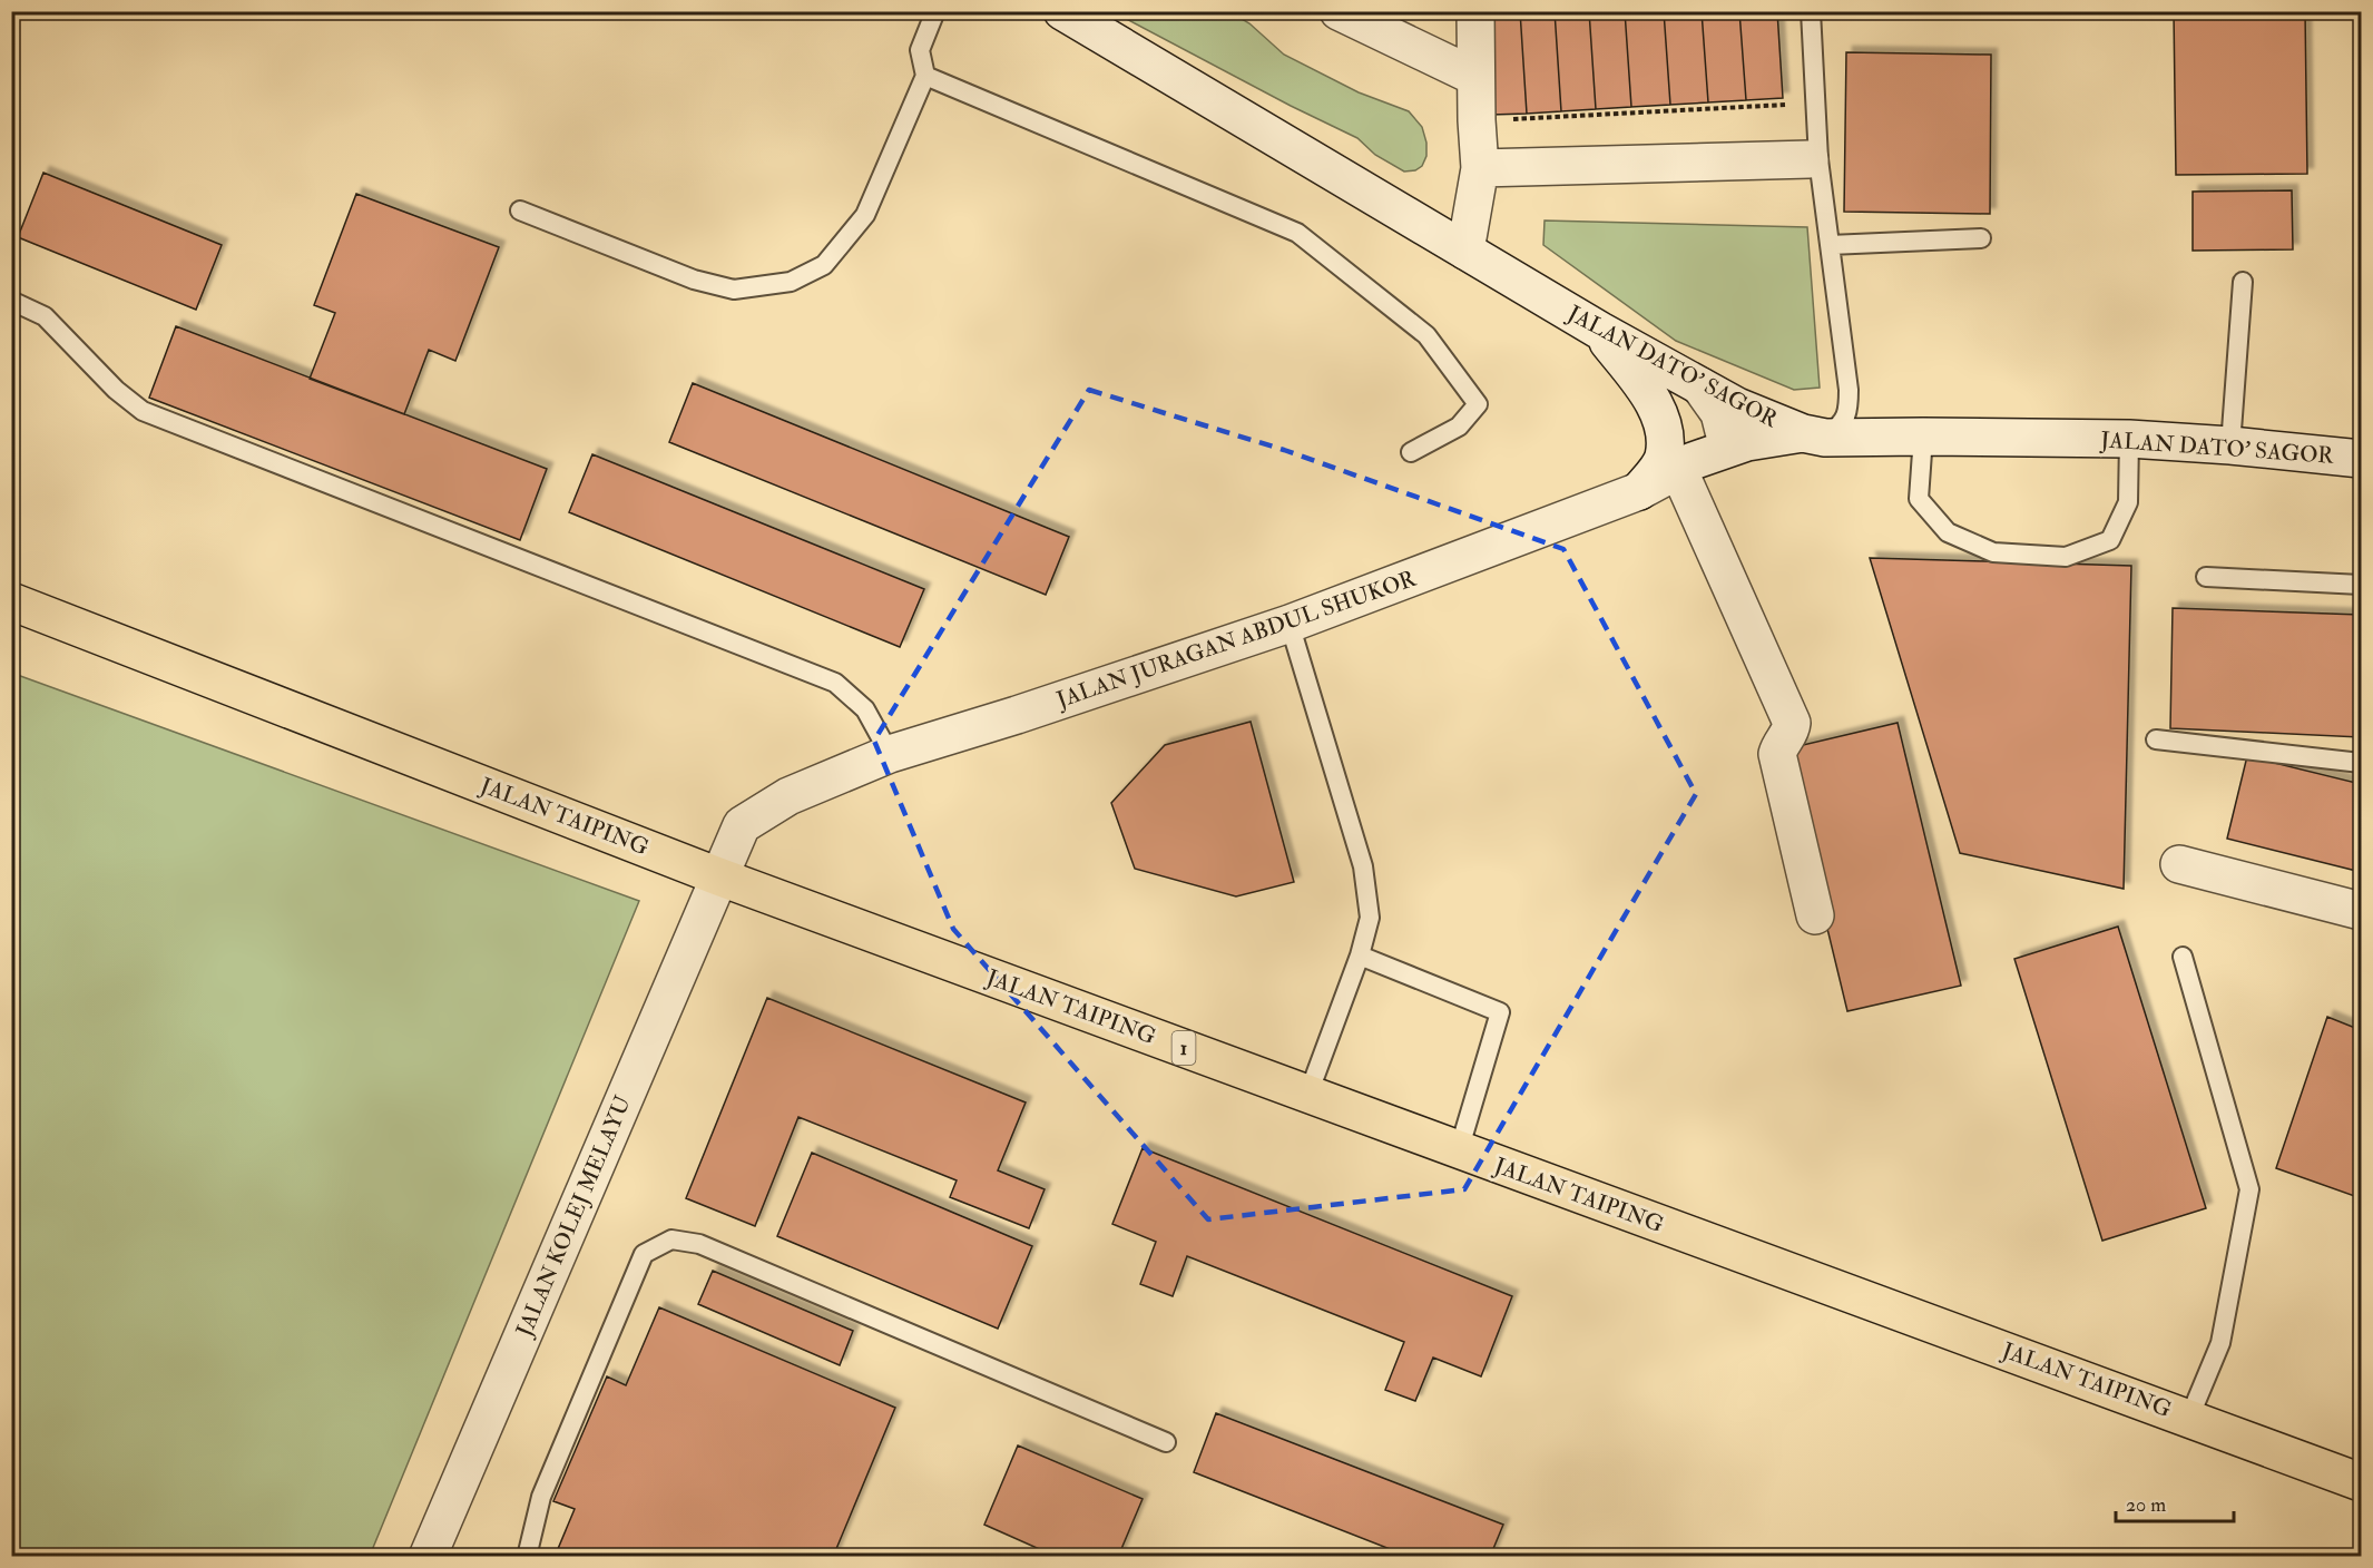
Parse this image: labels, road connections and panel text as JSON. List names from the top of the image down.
{
  "streets": {
    "highway": ["JALAN TAIPING", "1"],
    "street": ["JALAN DATO' SAGOR", "JALAN JURAGAN ABDUL SHUKOR", "JALAN KOLEJ MELAYU"]
  },
  "crossings": [
    ["JALAN JURAGAN ABDUL SHUKOR", "JALAN TAIPING"],
    ["JALAN JURAGAN ABDUL SHUKOR", "JALAN KOLEJ MELAYU"],
    ["JALAN TAIPING", "JALAN KOLEJ MELAYU"]
  ],
  "scale_bar": "20 m"
}
